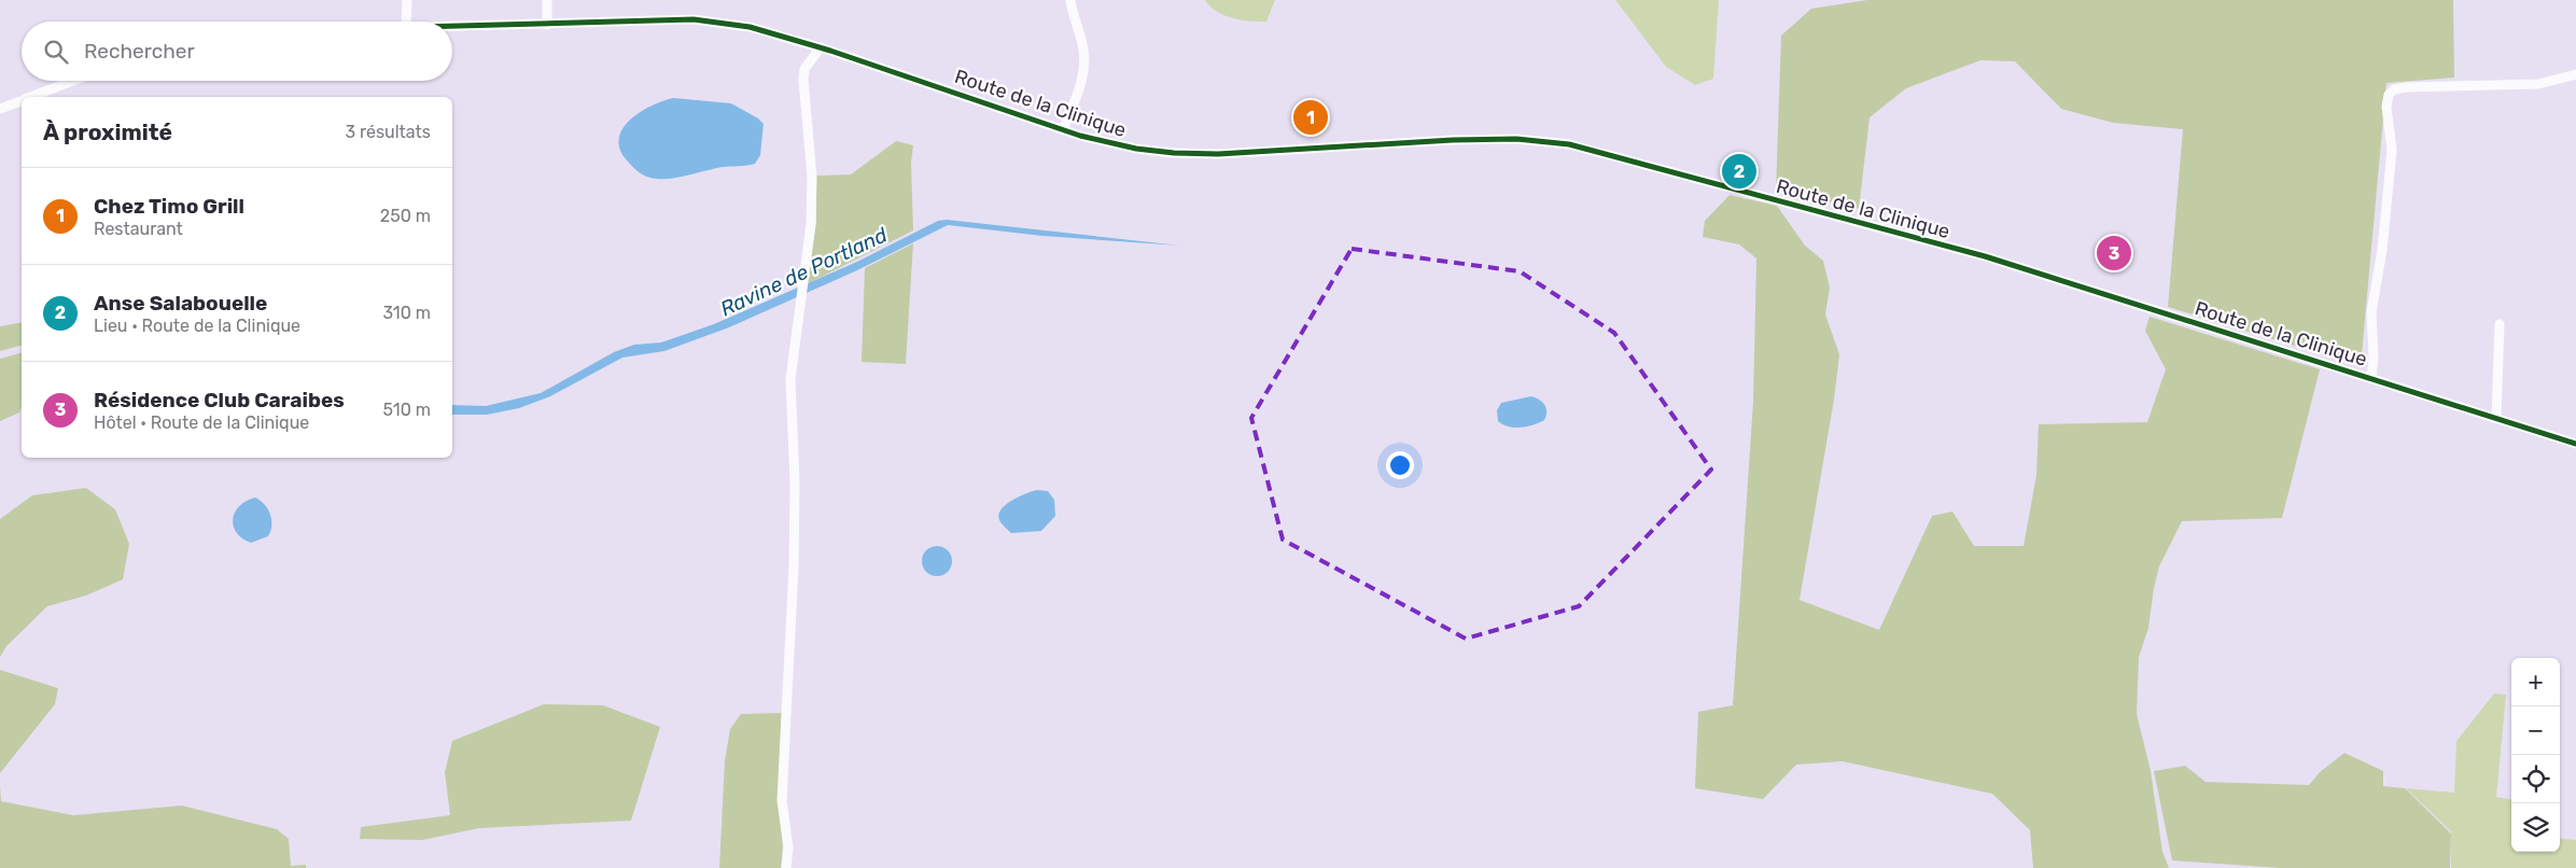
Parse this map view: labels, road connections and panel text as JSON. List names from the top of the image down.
{
  "streets": {
    "street": ["Route de la Clinique"]
  },
  "water": ["Ravine de Portland"],
  "page": {
    "search": "Rechercher",
    "heading": ["À proximité", "3 résultats"],
    "pins": ["1", "2", "3"],
    "list": [
      {
        "mark": "1",
        "name": "Chez Timo Grill",
        "note": "Restaurant",
        "value": "250 m"
      },
      {
        "mark": "2",
        "name": "Anse Salabouelle",
        "note": "Lieu · Route de la Clinique",
        "value": "310 m"
      },
      {
        "mark": "3",
        "name": "Résidence Club Caraibes",
        "note": "Hôtel · Route de la Clinique",
        "value": "510 m"
      }
    ],
    "map_buttons": ["+", "−"]
  }
}
